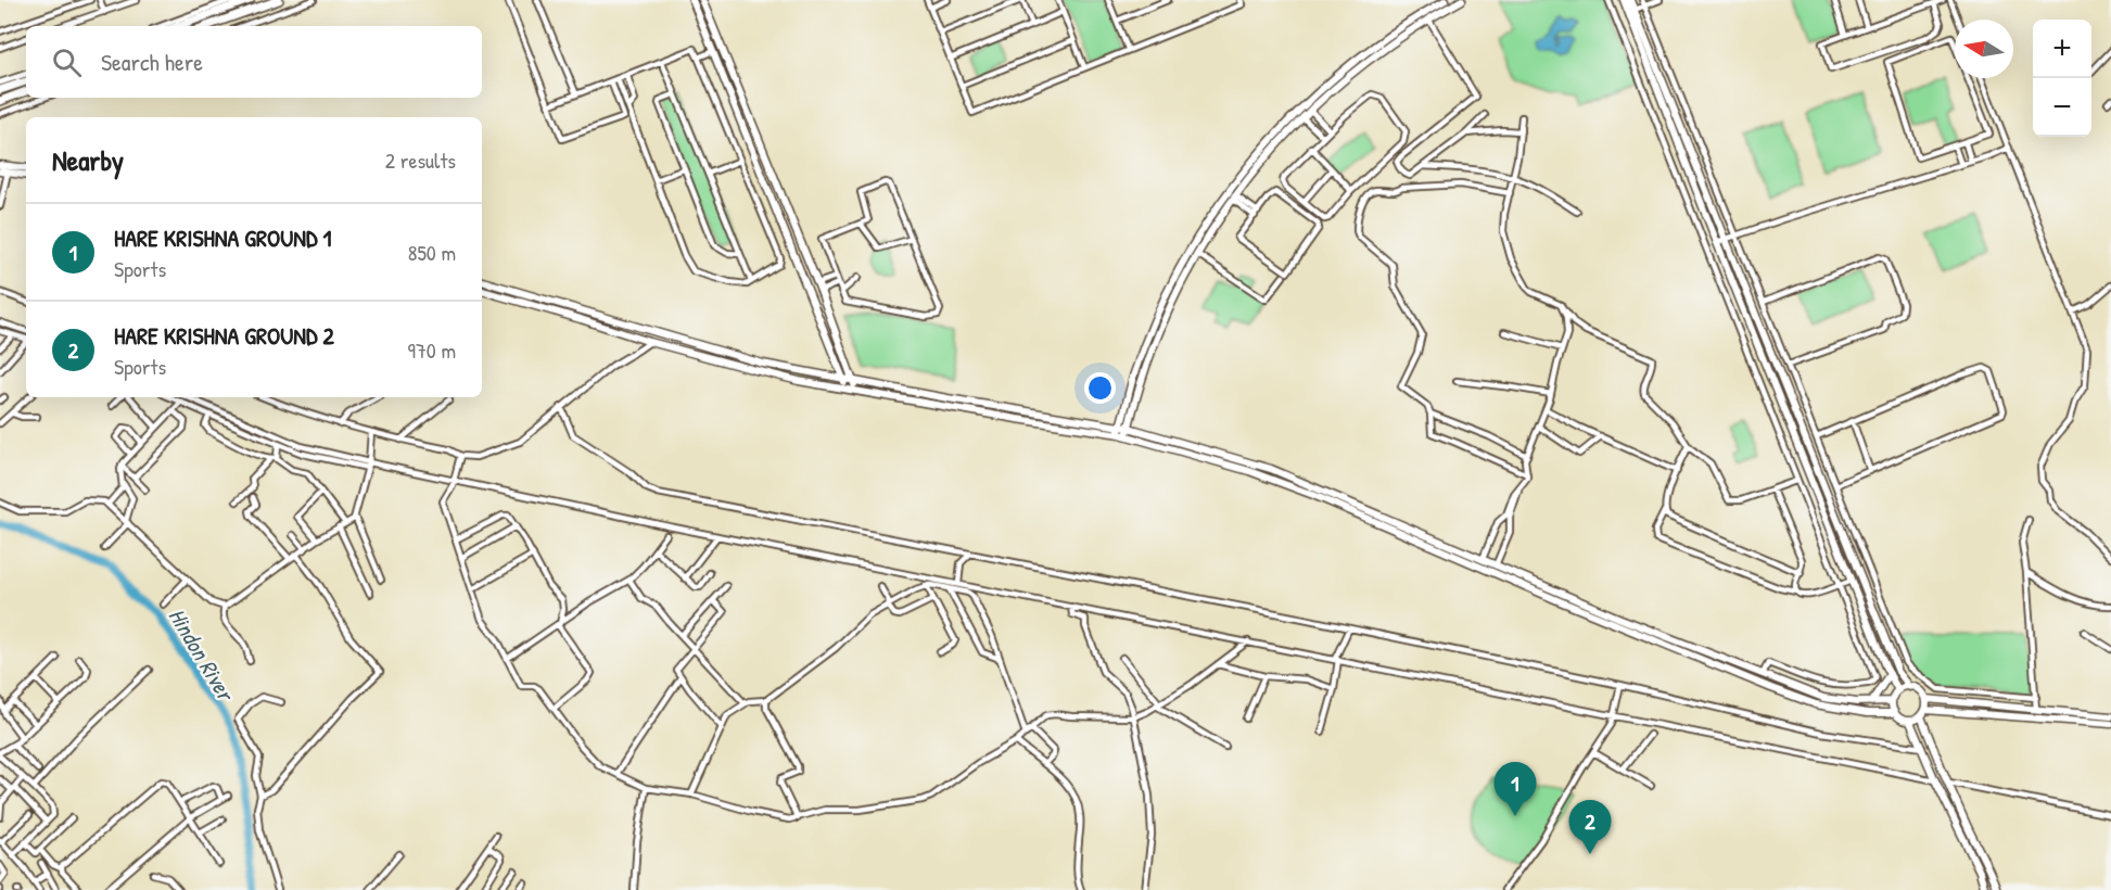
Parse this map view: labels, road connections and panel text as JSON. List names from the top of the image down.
{
  "water": ["Hindon River"],
  "north": "left",
  "page": {
    "map_buttons": ["+", "−"],
    "search": "Search here",
    "heading": ["Nearby", "2 results"],
    "list": [
      {
        "mark": "1",
        "name": "HARE KRISHNA GROUND 1",
        "note": "Sports",
        "value": "850 m"
      },
      {
        "mark": "2",
        "name": "HARE KRISHNA GROUND 2",
        "note": "Sports",
        "value": "970 m"
      }
    ],
    "pins": ["1", "2"]
  }
}
